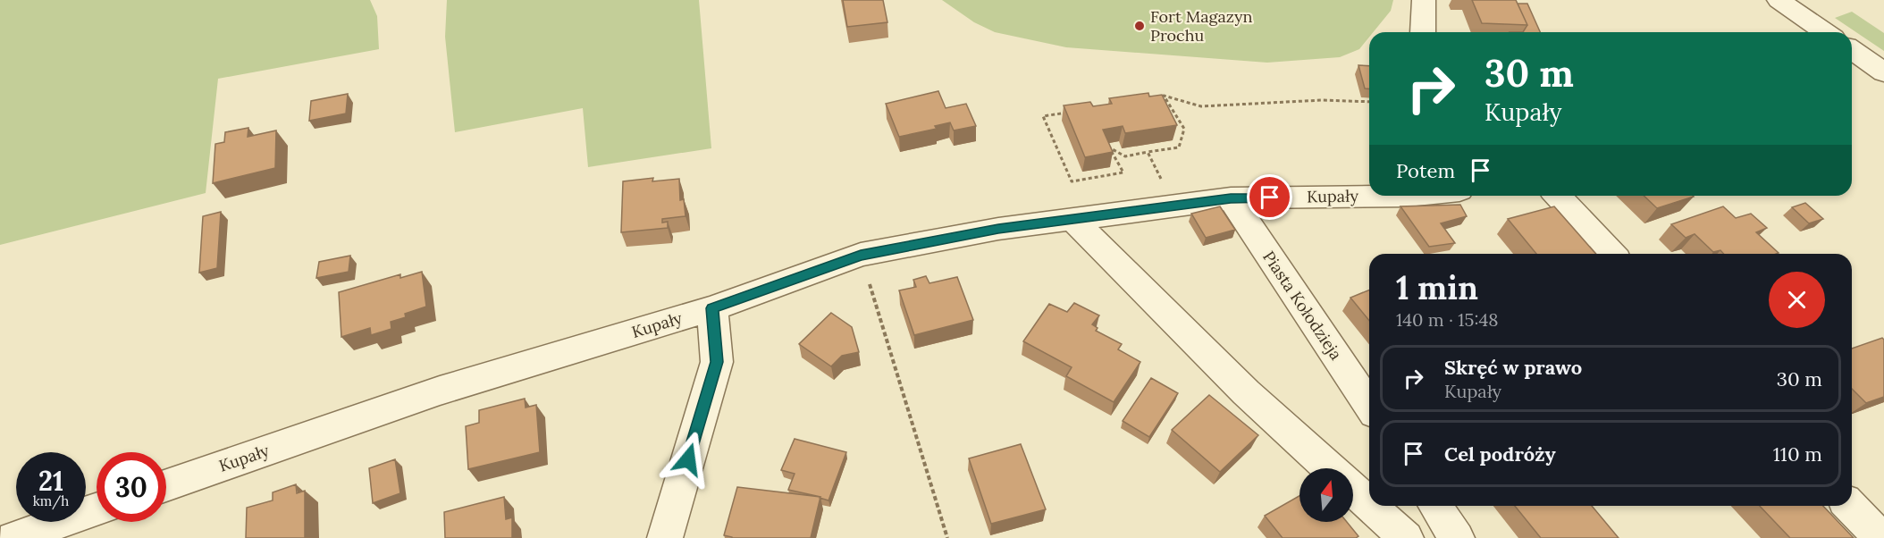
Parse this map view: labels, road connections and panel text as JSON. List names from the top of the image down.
{
  "streets": {
    "street": ["Kupały", "Piasta Kołodzieja"]
  },
  "crossings": [
    ["Kupały", "Piasta Kołodzieja"]
  ],
  "places": ["Fort Magazyn Prochu"],
  "north": "top",
  "page": {
    "turn": ["30 m", "Kupały"],
    "then": "Potem",
    "heading": ["1 min", "140 m · 15:48"],
    "list": [
      {
        "name": "Skręć w prawo",
        "note": "Kupały",
        "value": "30 m"
      },
      {
        "name": "Cel podróży",
        "value": "110 m"
      }
    ],
    "speed": "21 km/h",
    "limit": "30"
  }
}
